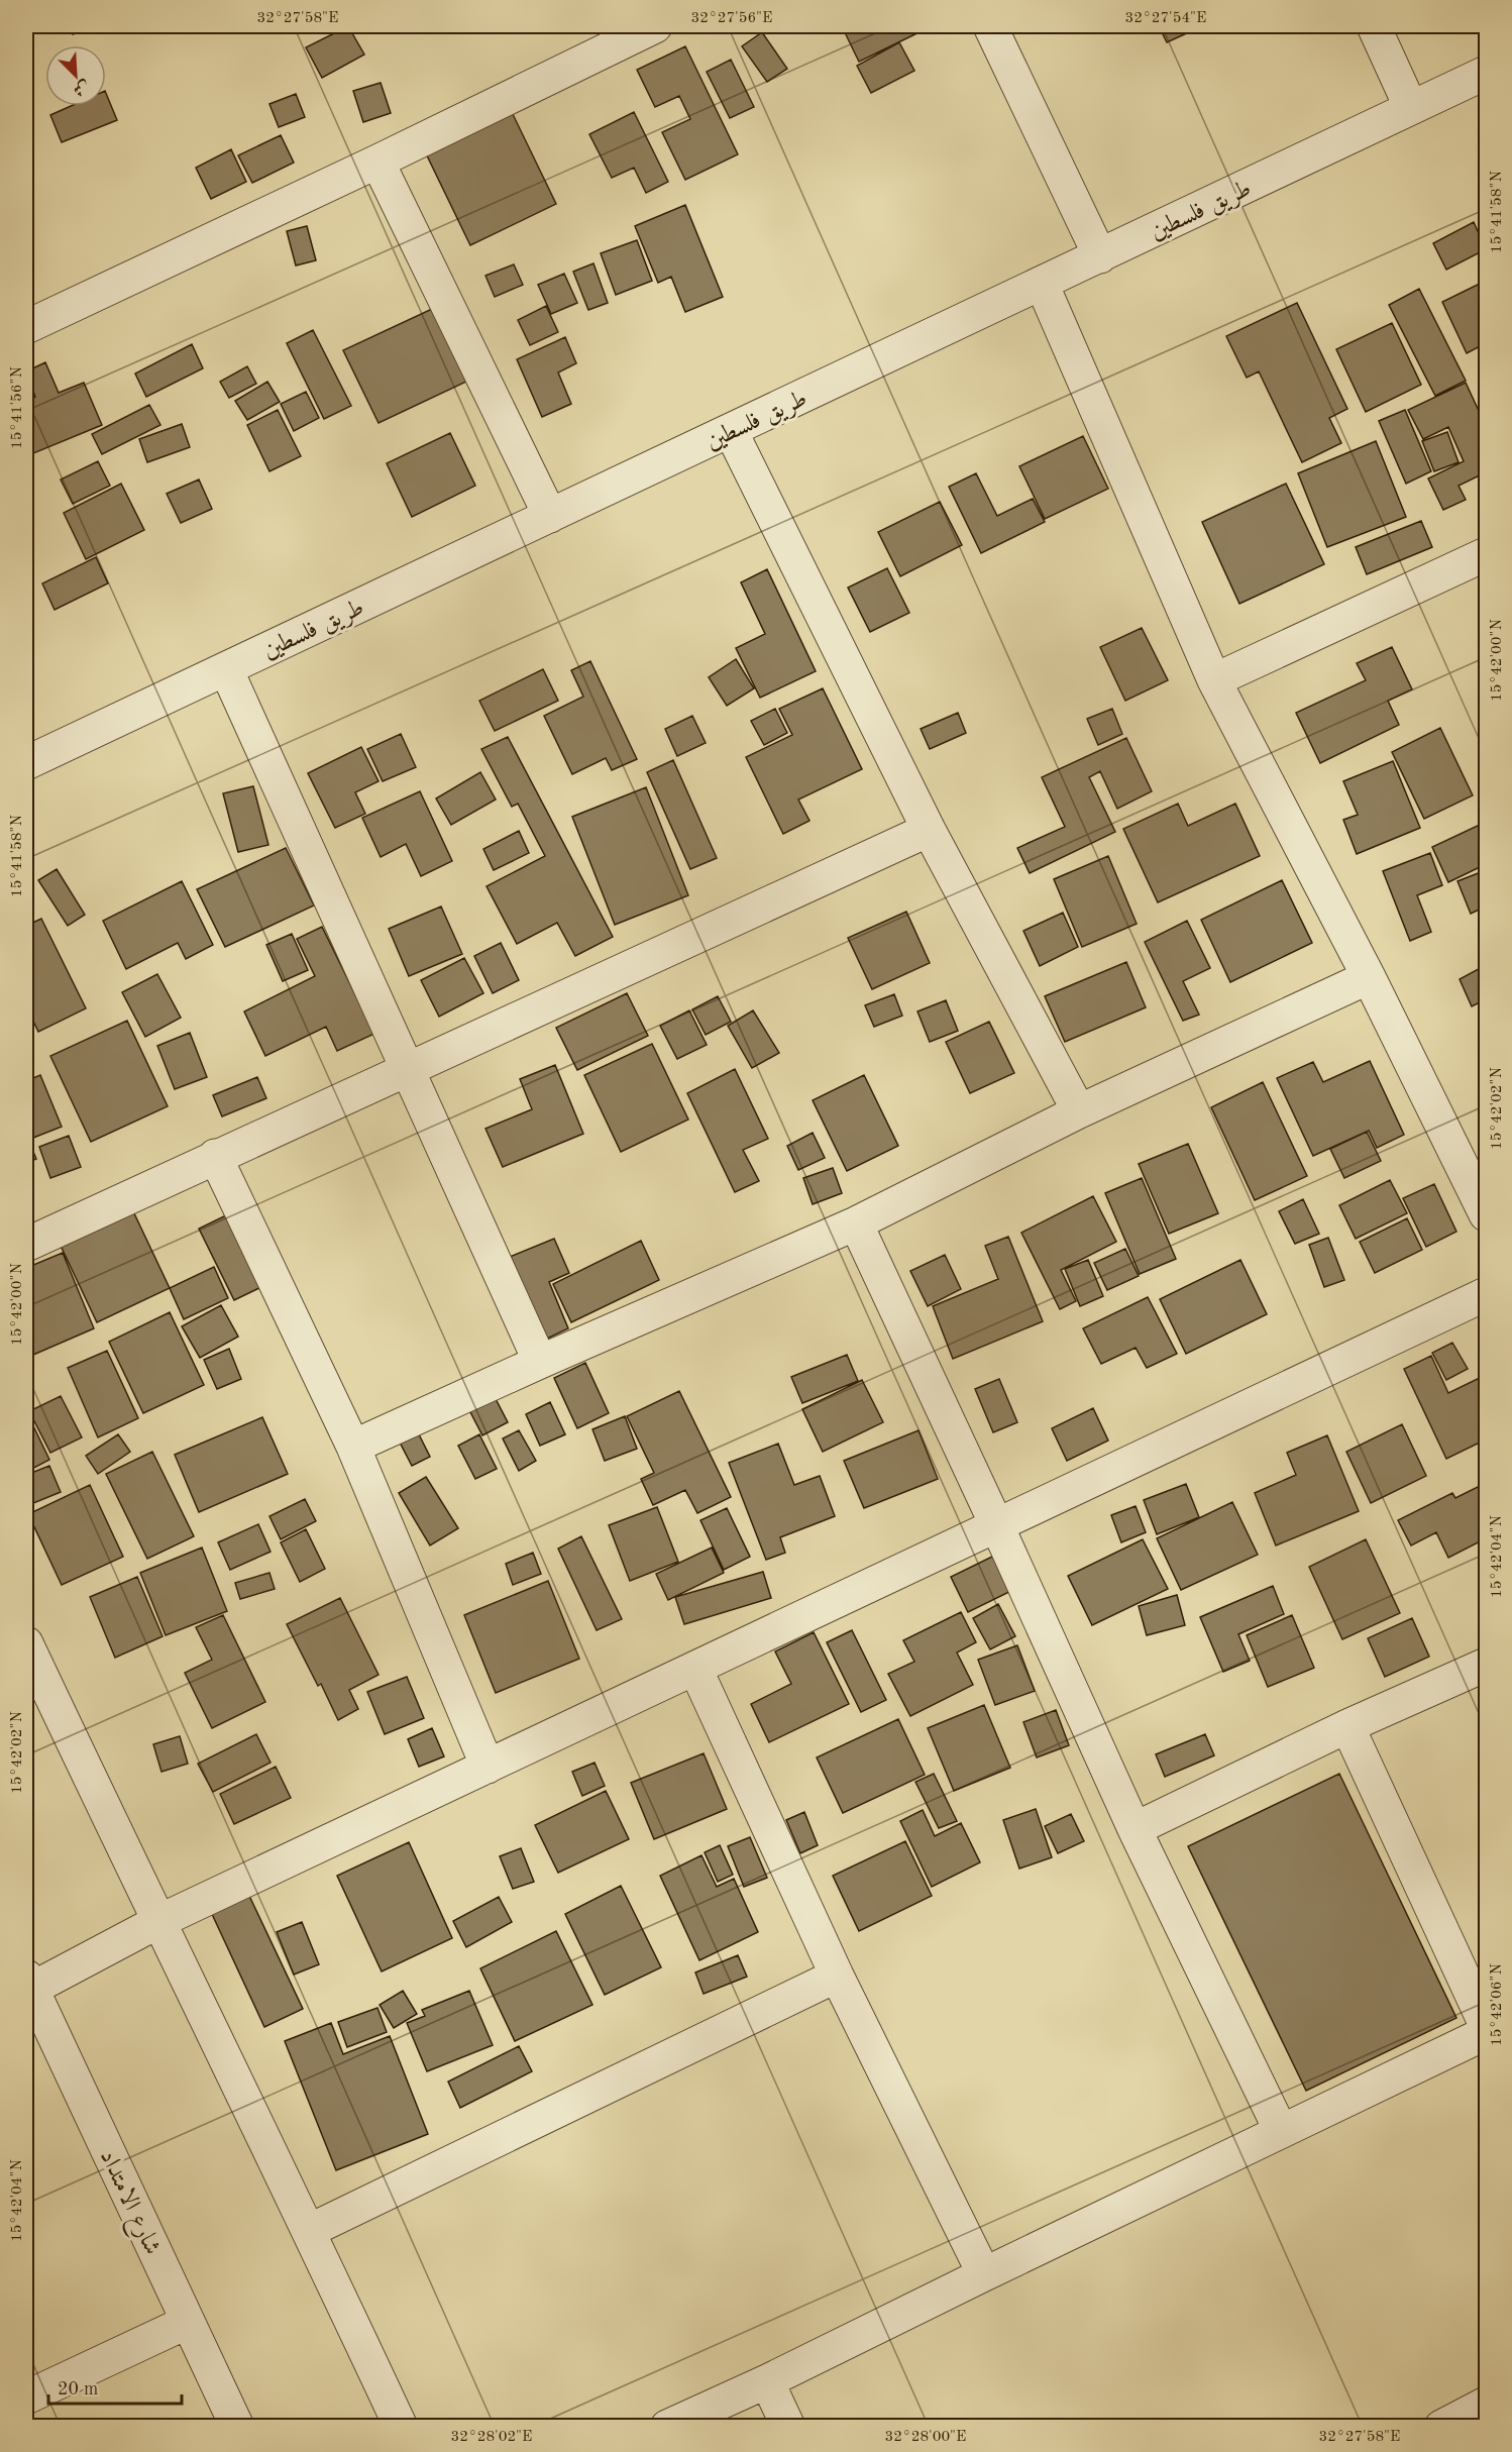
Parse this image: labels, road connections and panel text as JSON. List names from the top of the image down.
{
  "streets": {
    "street": ["طريق فلسطين", "شارع الامتداد"]
  },
  "scale_bar": "20 m",
  "north": "bottom right",
  "coordinates": [
    "32°27'58\"E",
    "32°27'56\"E",
    "32°27'54\"E",
    "15°41'58\"N",
    "15°41'56\"N",
    "15°42'00\"N",
    "15°42'02\"N",
    "15°42'04\"N",
    "15°42'06\"N",
    "32°28'02\"E",
    "32°28'00\"E"
  ]
}
